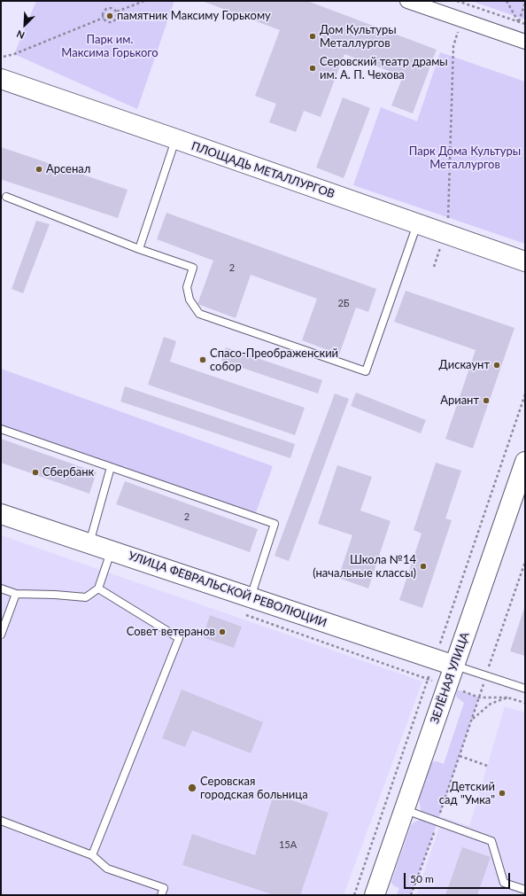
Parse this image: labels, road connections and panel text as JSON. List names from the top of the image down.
{
  "streets": {
    "street": ["ПЛОЩАДЬ МЕТАЛЛУРГОВ", "УЛИЦА ФЕВРАЛЬСКОЙ РЕВОЛЮЦИИ", "ЗЕЛЁНАЯ УЛИЦА"]
  },
  "crossings": [
    ["УЛИЦА ФЕВРАЛЬСКОЙ РЕВОЛЮЦИИ", "ЗЕЛЁНАЯ УЛИЦА"]
  ],
  "parks": ["Парк им. Максима Горького", "Парк Дома Культуры Металлургов"],
  "places": [
    "памятник Максиму Горькому",
    "Дом Культуры Металлургов",
    "Серовский театр драмы им. А. П. Чехова",
    "Арсенал",
    "Спасо-Преображенский собор",
    "Дискаунт",
    "Ариант",
    "Сбербанк",
    "Школа №14 (начальные классы)",
    "Совет ветеранов",
    "Серовская городская больница",
    "Детский сад \"Умка\""
  ],
  "house_numbers": [
    "2",
    "2Б",
    "2",
    "15А"
  ],
  "scale_bar": "50 m",
  "north": "bottom left"
}
